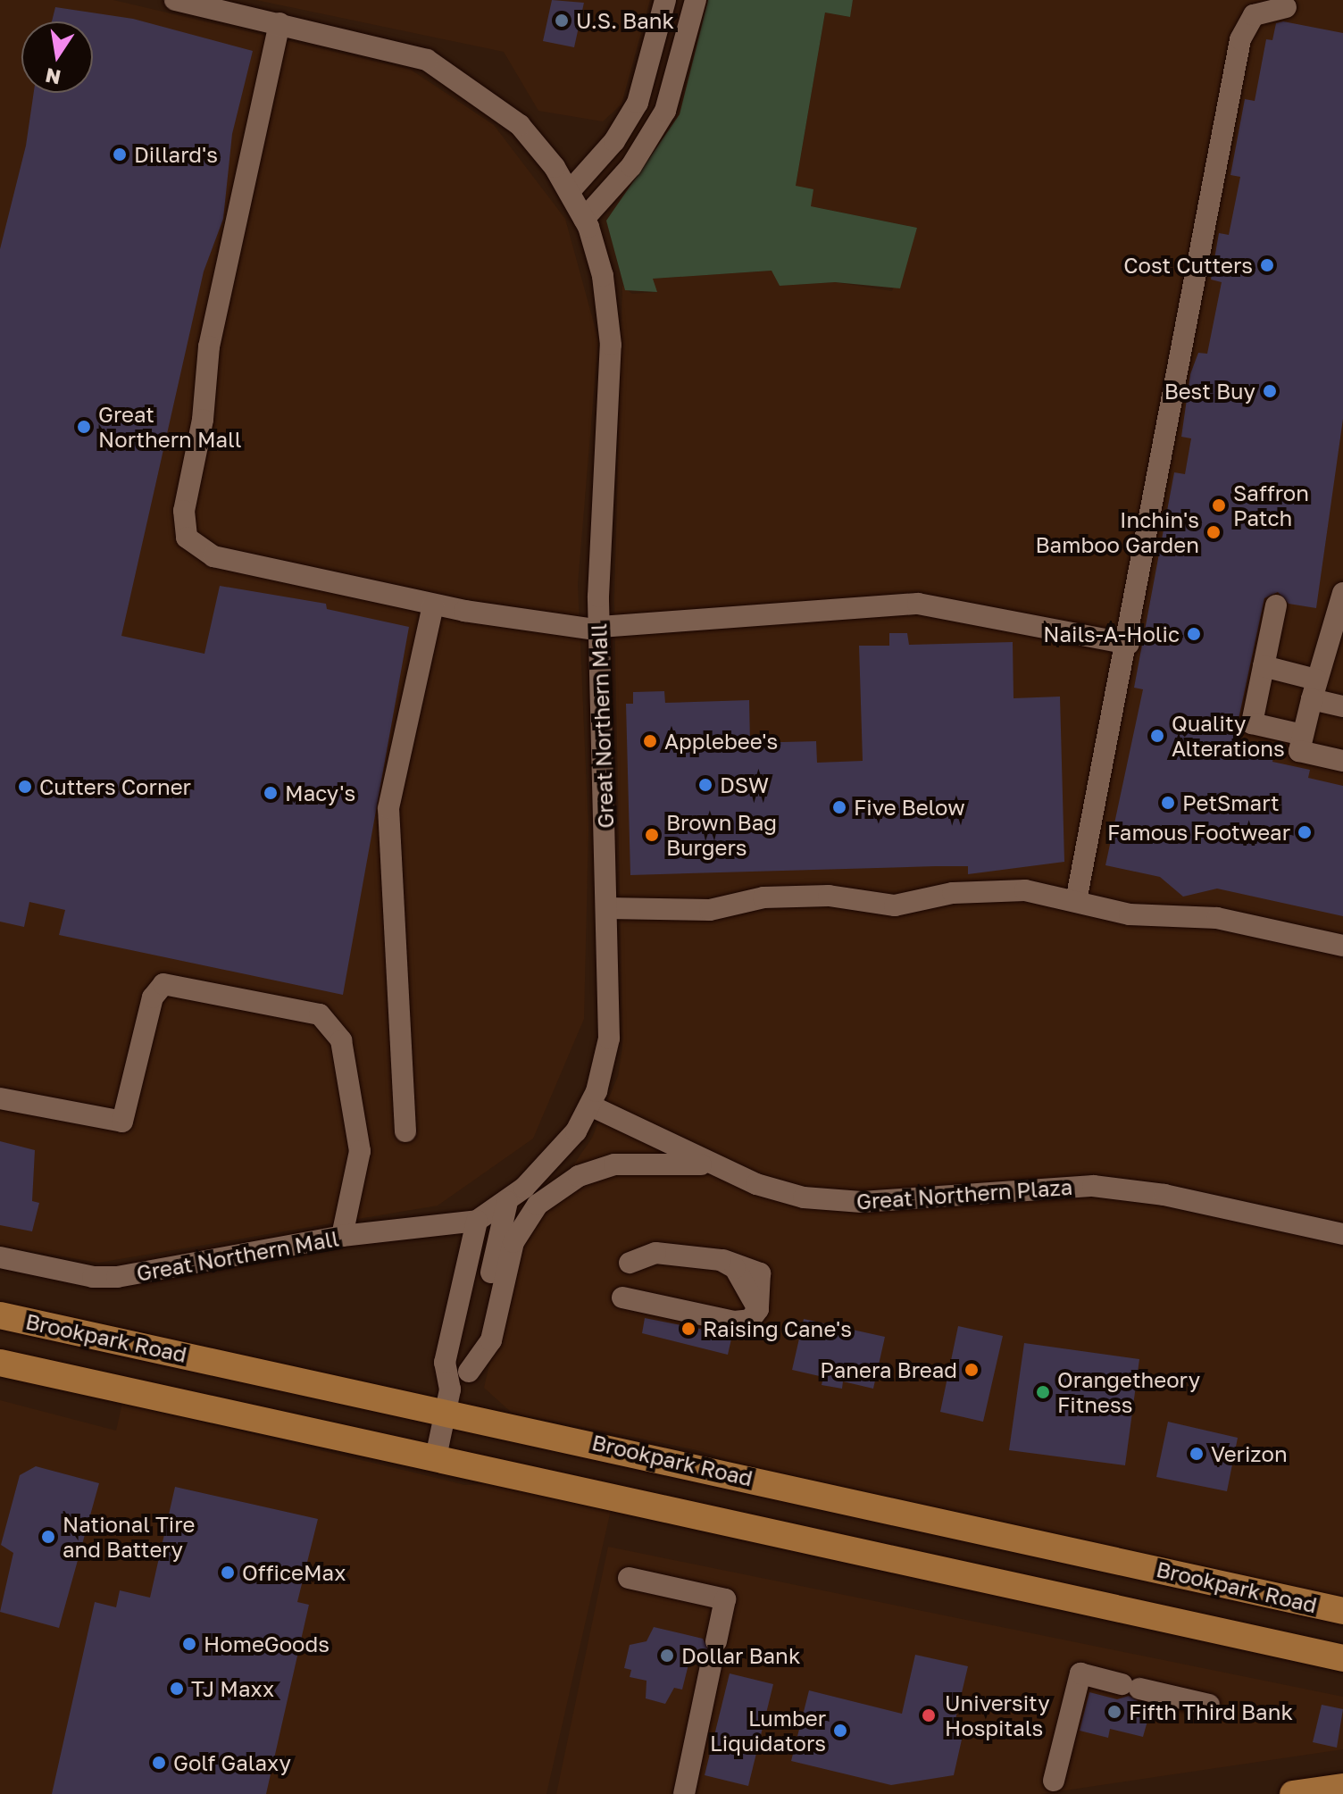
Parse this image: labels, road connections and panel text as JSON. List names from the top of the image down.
{
  "streets": {
    "main road": ["Brookpark Road"],
    "street": ["Great Northern Mall", "Great Northern Plaza"]
  },
  "crossings": [
    ["Great Northern Mall", "Great Northern Plaza"]
  ],
  "places": [
    "U.S. Bank",
    "Dillard's",
    "Cost Cutters",
    "Best Buy",
    "Great Northern Mall",
    "Saffron Patch",
    "Inchin's Bamboo Garden",
    "Nails-A-Holic",
    "Quality Alterations",
    "Applebee's",
    "DSW",
    "Cutters Corner",
    "Macy's",
    "PetSmart",
    "Five Below",
    "Famous Footwear",
    "Brown Bag Burgers",
    "Raising Cane's",
    "Panera Bread",
    "Orangetheory Fitness",
    "Verizon",
    "National Tire and Battery",
    "OfficeMax",
    "HomeGoods",
    "Dollar Bank",
    "TJ Maxx",
    "Fifth Third Bank",
    "University Hospitals",
    "Lumber Liquidators",
    "Golf Galaxy"
  ],
  "north": "bottom"
}
